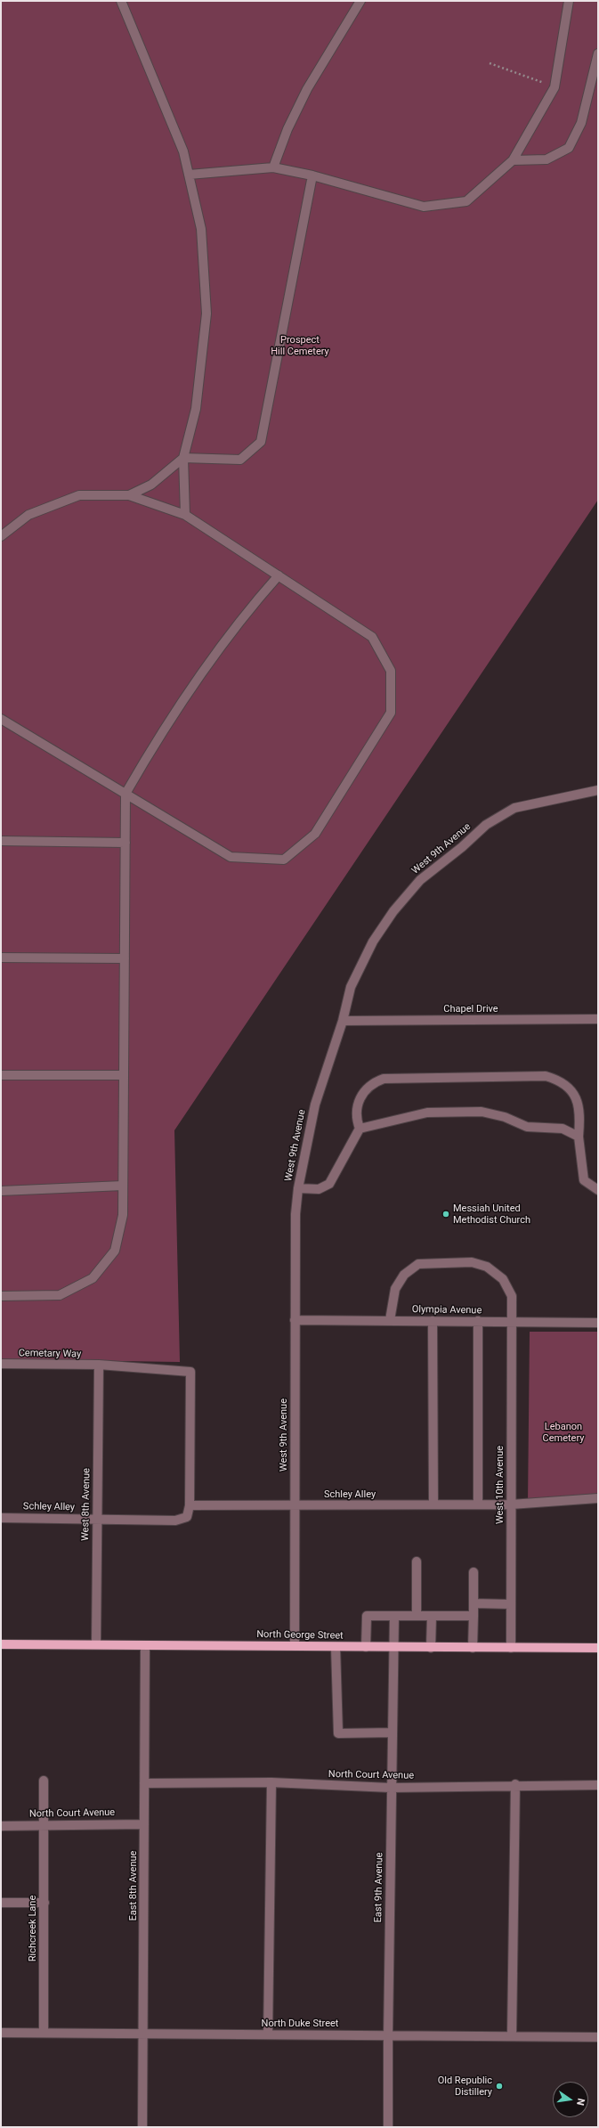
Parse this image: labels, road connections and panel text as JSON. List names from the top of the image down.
{
  "streets": {
    "main road": ["North George Street"],
    "street": [
      "West 9th Avenue",
      "Chapel Drive",
      "Olympia Avenue",
      "Cemetary Way",
      "West 10th Avenue",
      "Schley Alley",
      "West 8th Avenue",
      "North Court Avenue",
      "East 8th Avenue",
      "East 9th Avenue",
      "Richcreek Lane",
      "North Duke Street"
    ]
  },
  "crossings": [
    ["West 9th Avenue", "Chapel Drive"],
    ["West 9th Avenue", "Olympia Avenue"],
    ["West 9th Avenue", "Schley Alley"],
    ["West 9th Avenue", "North George Street"],
    ["Olympia Avenue", "West 10th Avenue"],
    ["Cemetary Way", "Schley Alley"],
    ["Cemetary Way", "West 8th Avenue"],
    ["West 10th Avenue", "Schley Alley"],
    ["West 10th Avenue", "North George Street"],
    ["Schley Alley", "West 8th Avenue"],
    ["West 8th Avenue", "North George Street"],
    ["North George Street", "East 8th Avenue"],
    ["North George Street", "East 9th Avenue"],
    ["North Court Avenue", "East 8th Avenue"],
    ["North Court Avenue", "East 9th Avenue"],
    ["North Court Avenue", "Richcreek Lane"],
    ["East 8th Avenue", "North Duke Street"],
    ["East 9th Avenue", "North Duke Street"],
    ["Richcreek Lane", "North Duke Street"]
  ],
  "parks": ["Prospect Hill Cemetery", "Lebanon Cemetery"],
  "places": ["Messiah United Methodist Church", "Old Republic Distillery"],
  "north": "right"
}
